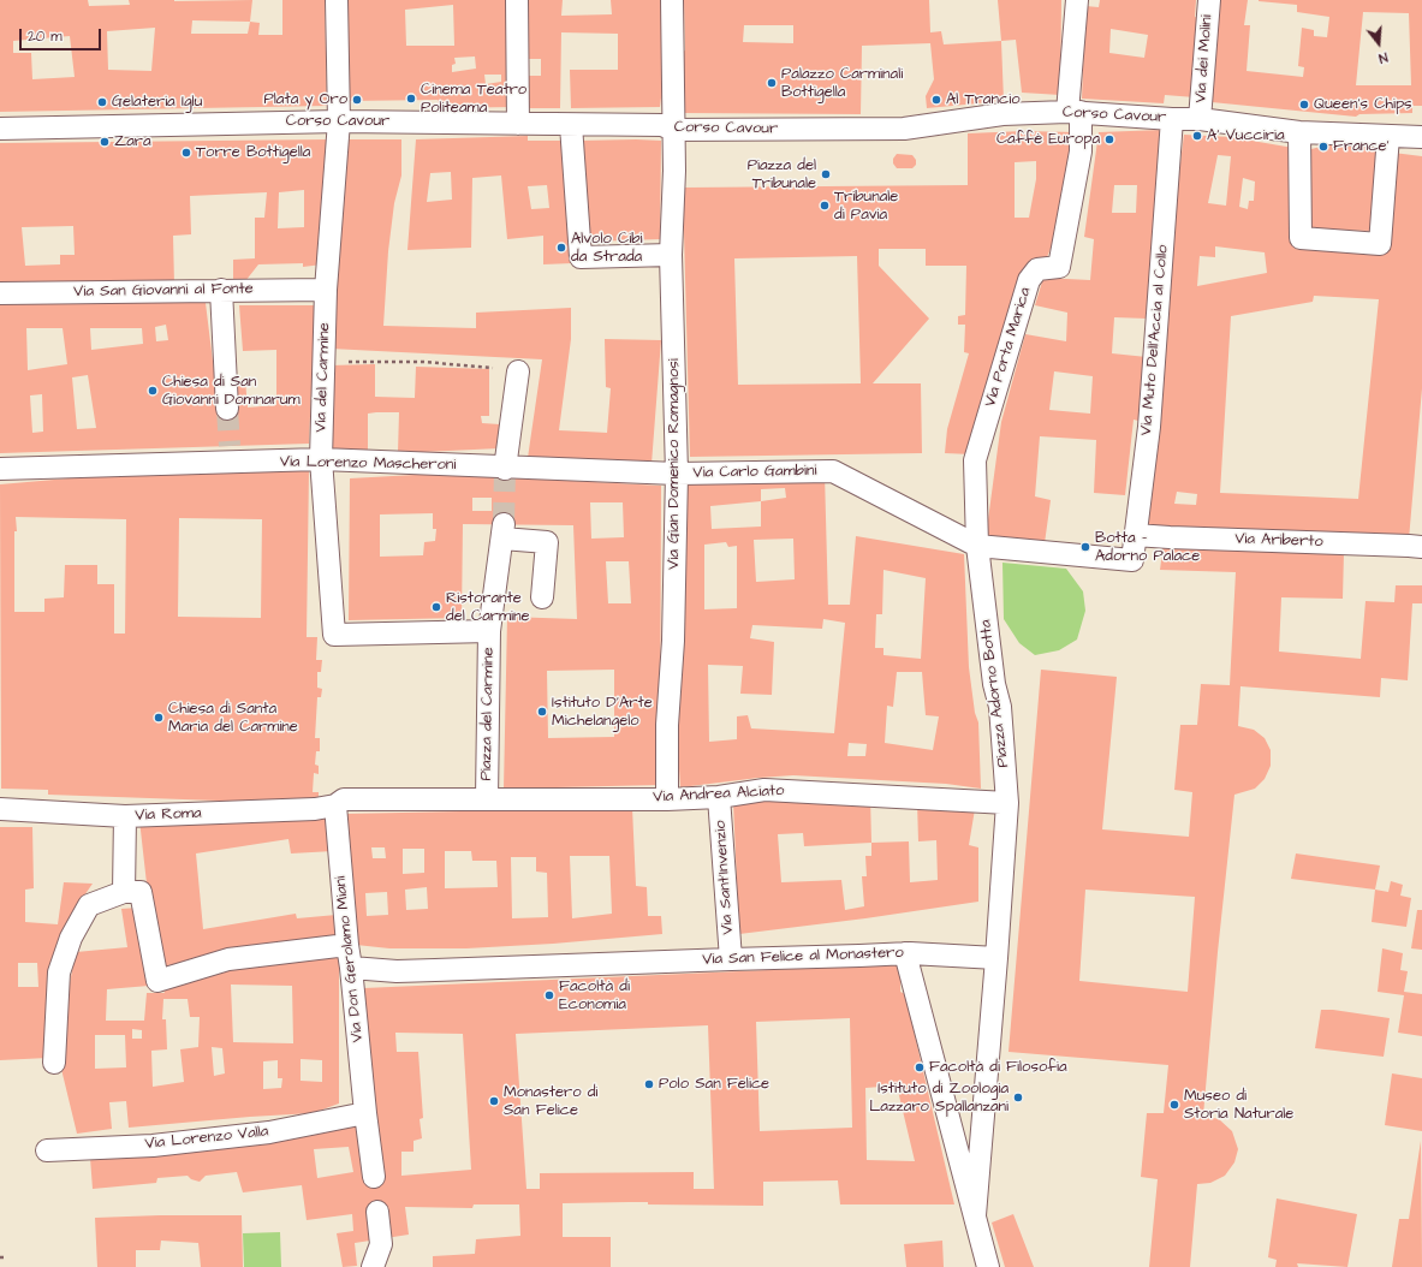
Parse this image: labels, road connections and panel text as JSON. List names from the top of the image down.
{
  "streets": {
    "street": [
      "Via dei Molini",
      "Corso Cavour",
      "Via San Giovanni al Fonte",
      "Via Muto Dell'Accia al Collo",
      "Via Porta Marica",
      "Via del Carmine",
      "Via Lorenzo Mascheroni",
      "Via Gian Domenico Romagnosi",
      "Via Carlo Gambini",
      "Via Ariberto",
      "Piazza Adorno Botta",
      "Piazza del Carmine",
      "Via Andrea Alciato",
      "Via Roma",
      "Via Sant'Invenzio",
      "Via San Felice al Monastero",
      "Via Don Gerolamo Miani",
      "Via Lorenzo Valla"
    ]
  },
  "crossings": [
    ["Via dei Molini", "Corso Cavour"],
    ["Corso Cavour", "Via Muto Dell'Accia al Collo"],
    ["Corso Cavour", "Via Porta Marica"],
    ["Corso Cavour", "Via del Carmine"],
    ["Corso Cavour", "Via Gian Domenico Romagnosi"],
    ["Via San Giovanni al Fonte", "Via del Carmine"],
    ["Via Muto Dell'Accia al Collo", "Via Carlo Gambini"],
    ["Via Muto Dell'Accia al Collo", "Via Ariberto"],
    ["Via Muto Dell'Accia al Collo", "Piazza Adorno Botta"],
    ["Via Porta Marica", "Piazza Adorno Botta"],
    ["Via del Carmine", "Via Lorenzo Mascheroni"],
    ["Via del Carmine", "Piazza del Carmine"],
    ["Via Lorenzo Mascheroni", "Via Gian Domenico Romagnosi"],
    ["Via Lorenzo Mascheroni", "Via Carlo Gambini"],
    ["Via Gian Domenico Romagnosi", "Via Carlo Gambini"],
    ["Via Gian Domenico Romagnosi", "Via Andrea Alciato"],
    ["Via Carlo Gambini", "Piazza Adorno Botta"],
    ["Piazza Adorno Botta", "Via Andrea Alciato"],
    ["Piazza Adorno Botta", "Via San Felice al Monastero"],
    ["Piazza del Carmine", "Via Andrea Alciato"],
    ["Piazza del Carmine", "Via Roma"],
    ["Piazza del Carmine", "Via Don Gerolamo Miani"],
    ["Via Andrea Alciato", "Via Sant'Invenzio"],
    ["Via Roma", "Via Don Gerolamo Miani"],
    ["Via Sant'Invenzio", "Via San Felice al Monastero"],
    ["Via San Felice al Monastero", "Via Don Gerolamo Miani"],
    ["Via Don Gerolamo Miani", "Via Lorenzo Valla"]
  ],
  "places": [
    "Palazzo Carminali Bottigella",
    "Cinema Teatro Politeama",
    "Plata y Oro",
    "Al Trancio",
    "Gelateria Iglu",
    "Queen's Chips",
    "A' Vucciria",
    "Caffè Europa",
    "Zara",
    "France'",
    "Torre Bottigella",
    "Piazza del Tribunale",
    "Tribunale di Pavia",
    "Alvolo Cibi da Strada",
    "Chiesa di San Giovanni Domnarum",
    "Botta - Adorno Palace",
    "Ristorante del Carmine",
    "Istituto D'Arte Michelangelo",
    "Chiesa di Santa Maria del Carmine",
    "Facoltà di Economia",
    "Facoltà di Filosofia",
    "Polo San Felice",
    "Istituto di Zoologia Lazzaro Spallanzani",
    "Monastero di San Felice",
    "Museo di Storia Naturale"
  ],
  "scale_bar": "20 m",
  "north": "bottom"
}
